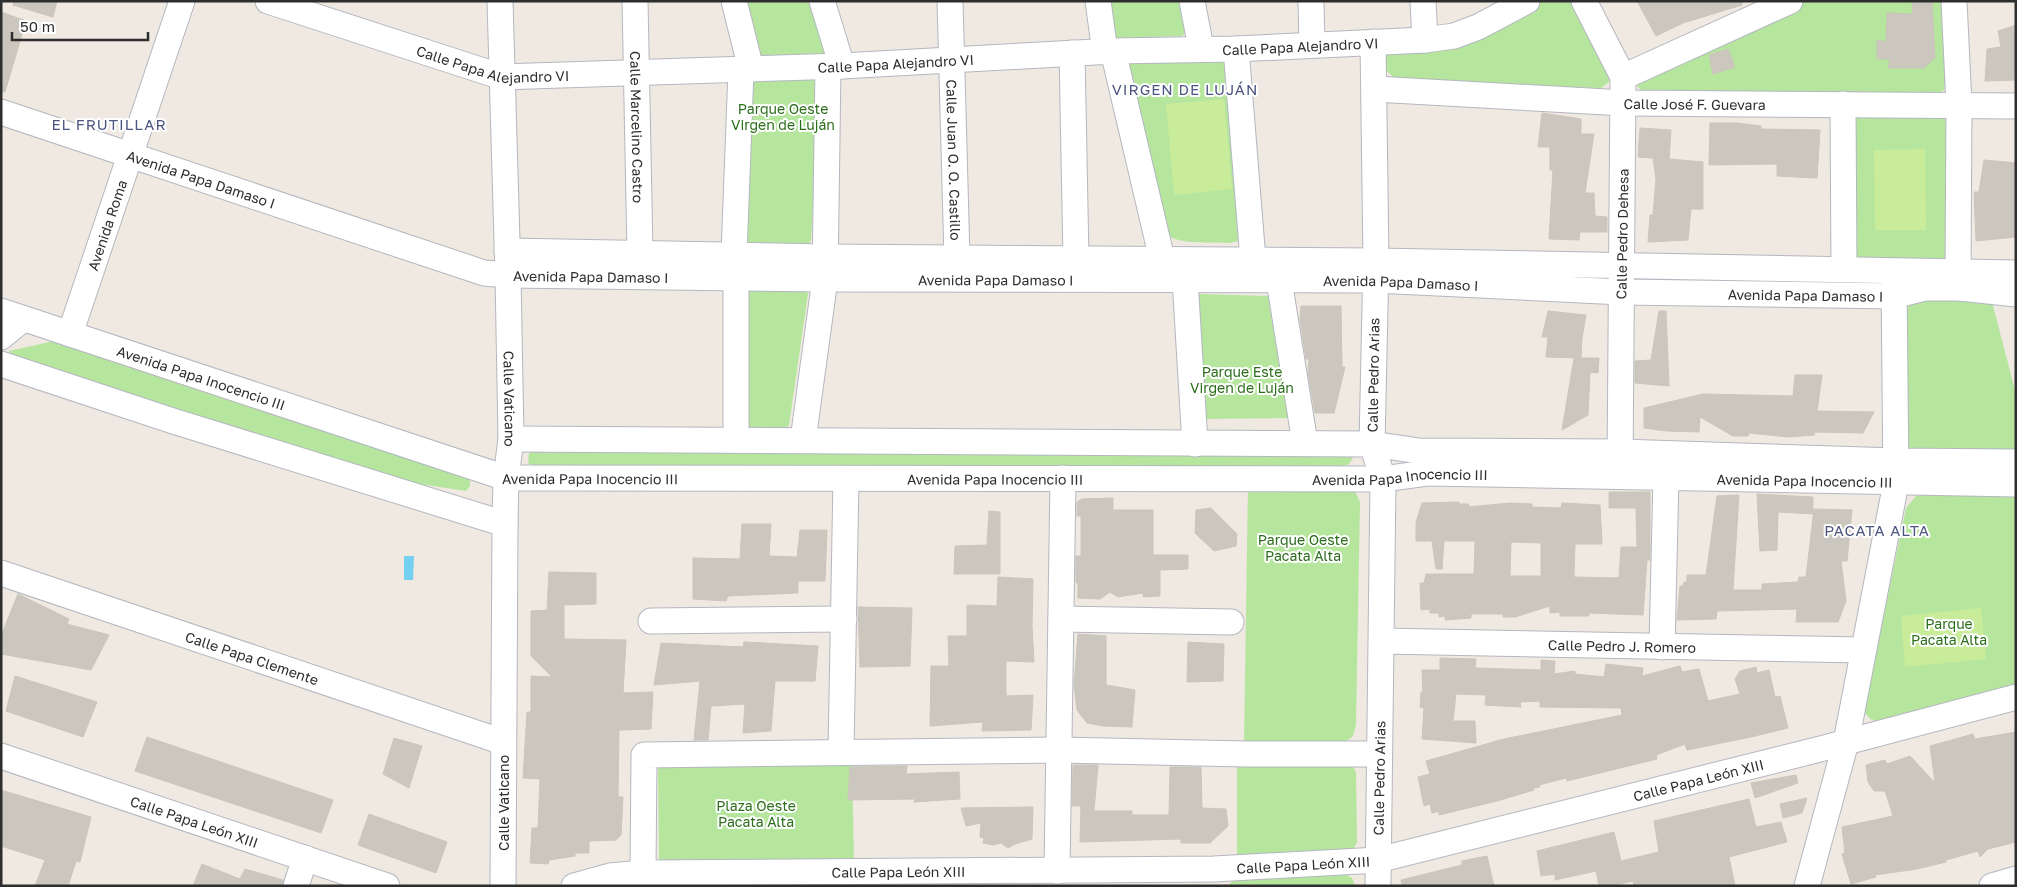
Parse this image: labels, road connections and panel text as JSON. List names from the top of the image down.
{
  "streets": {
    "street": [
      "Calle Papa Alejandro VI",
      "Calle José F. Guevara",
      "Calle Marcelino Castro",
      "Calle Juan O. O. Castillo",
      "Avenida Papa Damaso I",
      "Avenida Roma",
      "Calle Pedro Dehesa",
      "Calle Pedro Arias",
      "Avenida Papa Inocencio III",
      "Calle Vaticano",
      "Calle Pedro J. Romero",
      "Calle Papa Clemente",
      "Calle Papa León XIII"
    ]
  },
  "crossings": [
    ["Calle Papa Alejandro VI", "Calle Marcelino Castro"],
    ["Calle Papa Alejandro VI", "Calle Juan O. O. Castillo"],
    ["Calle Papa Alejandro VI", "Calle Pedro Arias"],
    ["Calle Papa Alejandro VI", "Calle Vaticano"],
    ["Calle José F. Guevara", "Calle Pedro Dehesa"],
    ["Calle José F. Guevara", "Calle Pedro Arias"],
    ["Calle Marcelino Castro", "Avenida Papa Damaso I"],
    ["Calle Juan O. O. Castillo", "Avenida Papa Damaso I"],
    ["Avenida Papa Damaso I", "Avenida Roma"],
    ["Avenida Papa Damaso I", "Calle Pedro Dehesa"],
    ["Avenida Papa Damaso I", "Calle Pedro Arias"],
    ["Avenida Papa Damaso I", "Calle Vaticano"],
    ["Avenida Roma", "Avenida Papa Inocencio III"],
    ["Calle Pedro Dehesa", "Avenida Papa Inocencio III"],
    ["Calle Pedro Arias", "Avenida Papa Inocencio III"],
    ["Calle Pedro Arias", "Calle Pedro J. Romero"],
    ["Calle Pedro Arias", "Calle Papa León XIII"],
    ["Avenida Papa Inocencio III", "Calle Vaticano"],
    ["Calle Vaticano", "Calle Papa Clemente"]
  ],
  "districts": ["VIRGEN DE LUJÁN", "EL FRUTILLAR", "PACATA ALTA"],
  "parks": [
    "Parque Oeste Virgen de Luján",
    "Parque Este Virgen de Luján",
    "Parque Oeste Pacata Alta",
    "Parque Pacata Alta",
    "Plaza Oeste Pacata Alta"
  ],
  "scale_bar": "50 m"
}
